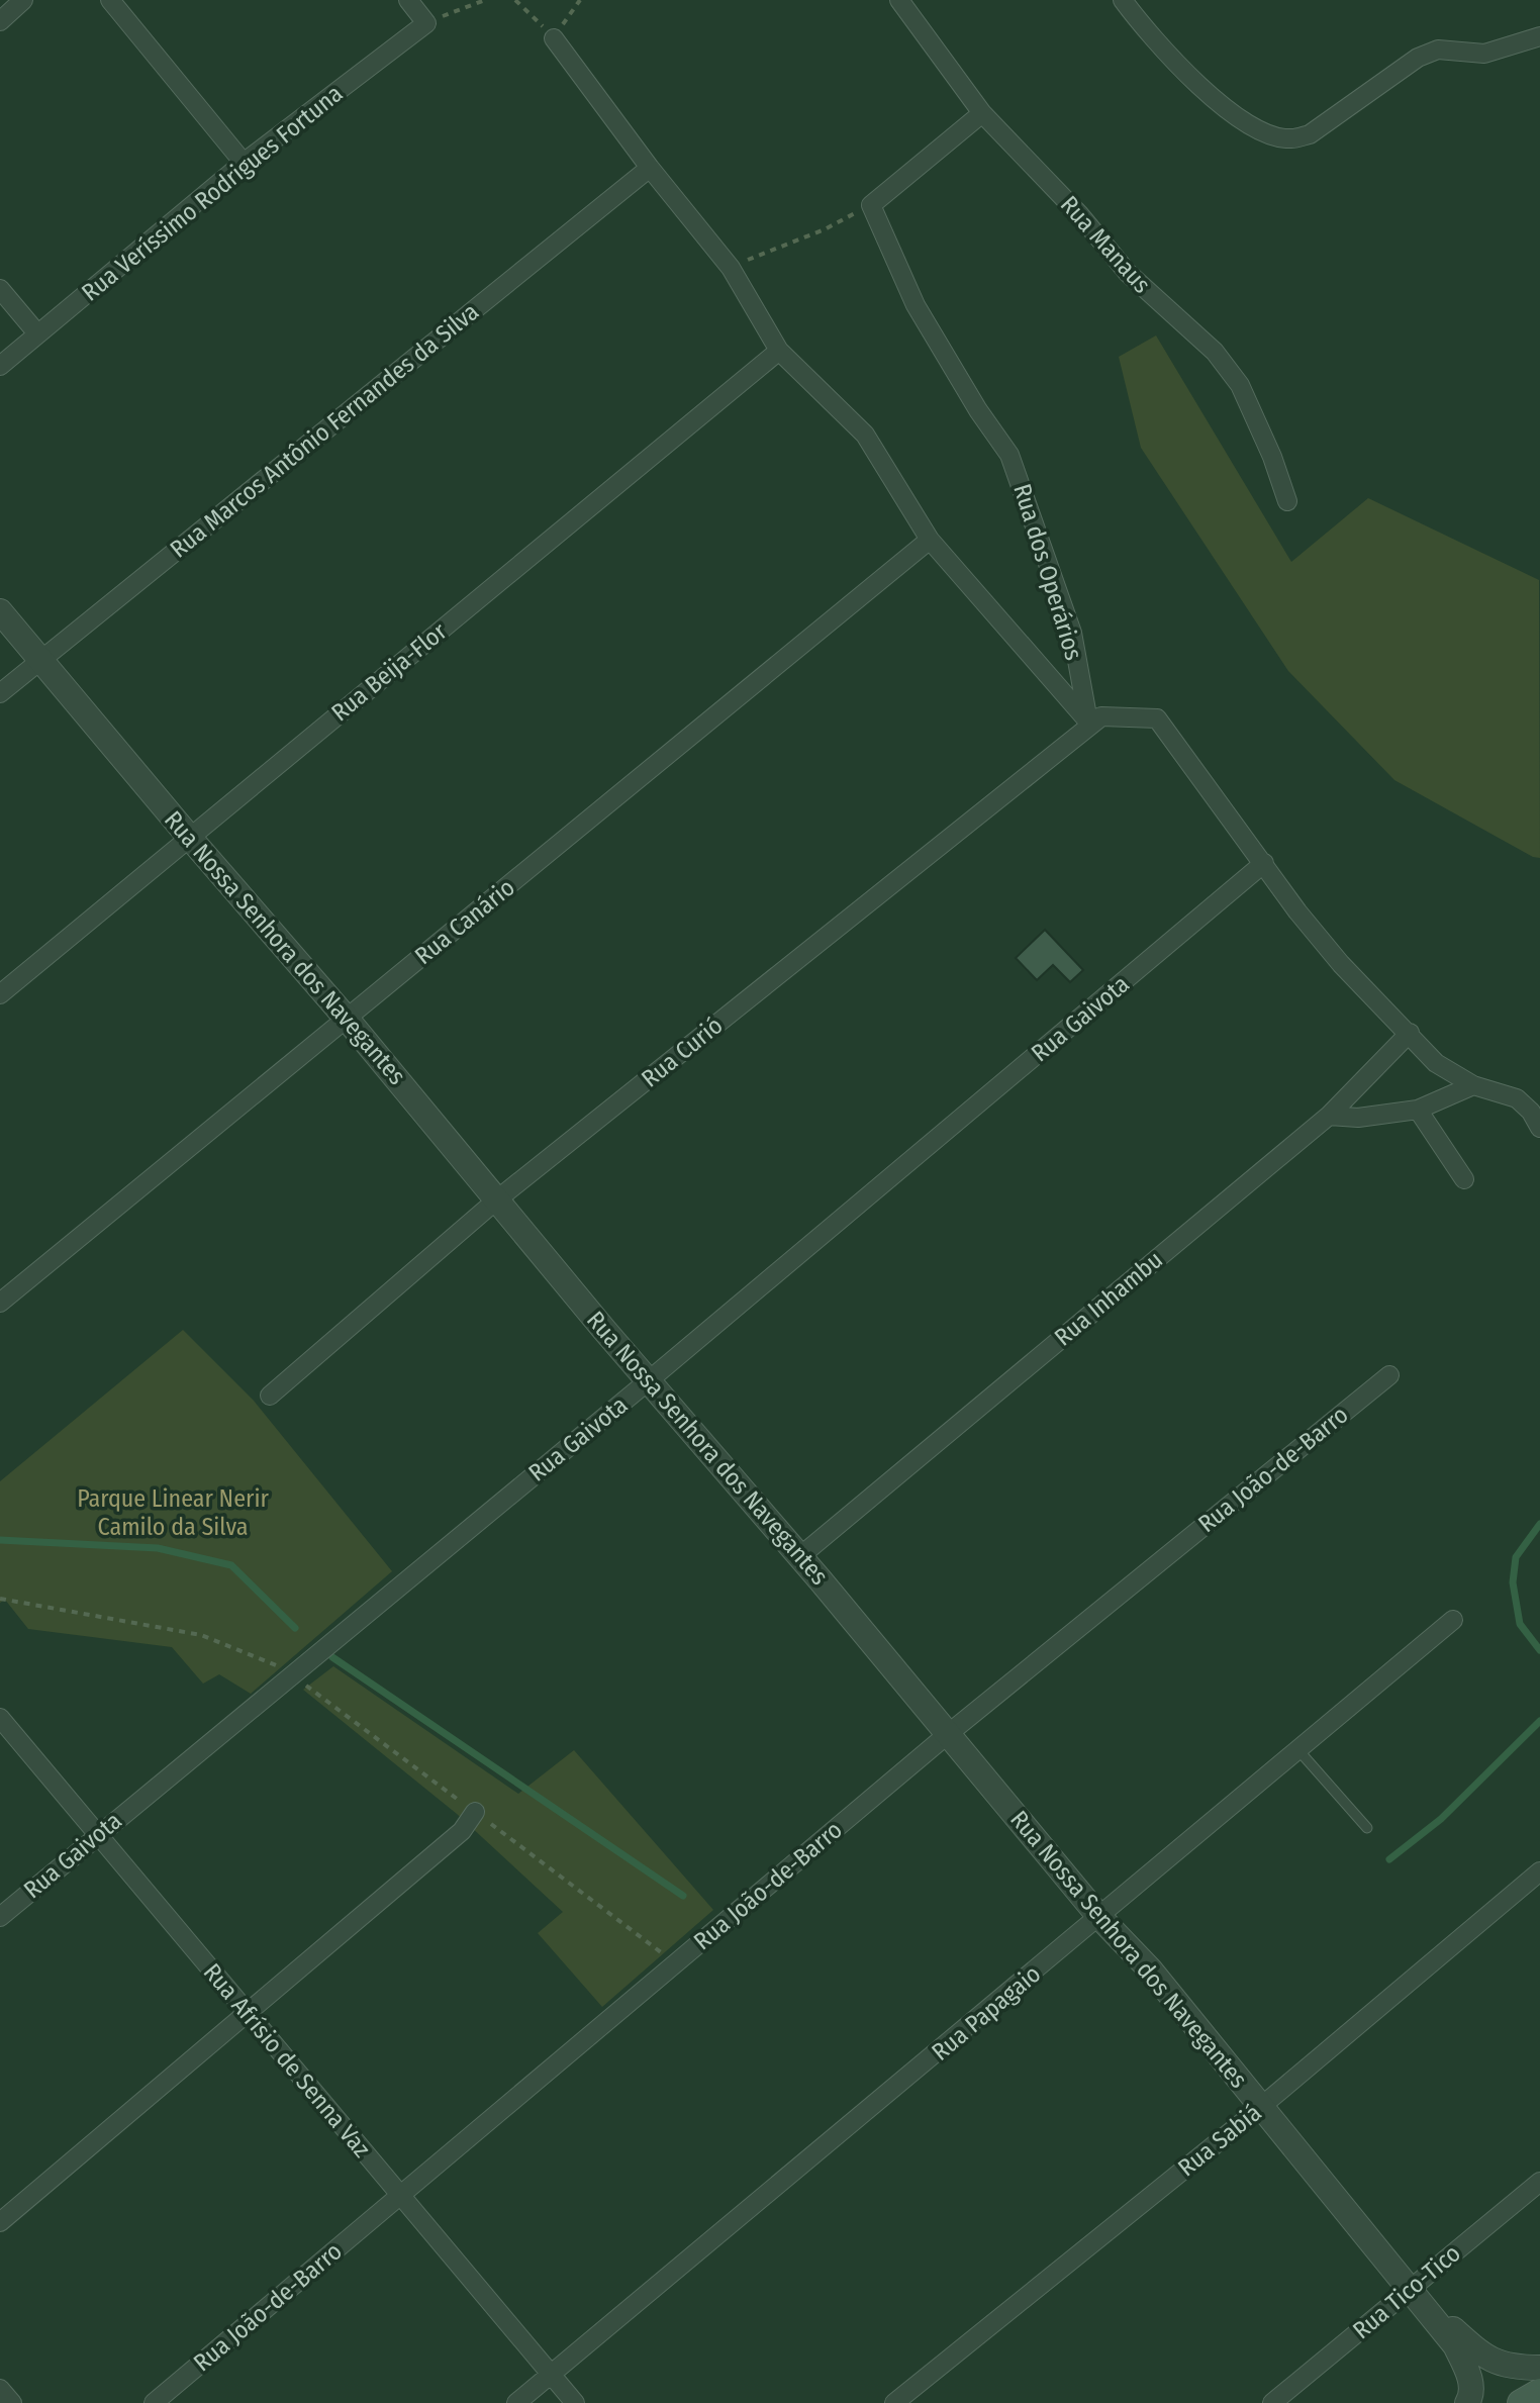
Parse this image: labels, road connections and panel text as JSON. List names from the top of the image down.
{
  "streets": {
    "street": [
      "Rua Veríssimo Rodrigues Fortuna",
      "Rua Manaus",
      "Rua Marcos Antônio Fernandes da Silva",
      "Rua dos Operários",
      "Rua Beija-Flor",
      "Rua Canário",
      "Rua Nossa Senhora dos Navegantes",
      "Rua Gaivota",
      "Rua Curió",
      "Rua Inhambu",
      "Rua João-de-Barro",
      "Rua Papagaio",
      "Rua Afrísio de Senna Vaz",
      "Rua Sabiá",
      "Rua Tico-Tico"
    ]
  },
  "crossings": [
    ["Rua Marcos Antônio Fernandes da Silva", "Rua Nossa Senhora dos Navegantes"],
    ["Rua dos Operários", "Rua Curió"],
    ["Rua Beija-Flor", "Rua Nossa Senhora dos Navegantes"],
    ["Rua Canário", "Rua Nossa Senhora dos Navegantes"],
    ["Rua Nossa Senhora dos Navegantes", "Rua Gaivota"],
    ["Rua Nossa Senhora dos Navegantes", "Rua Curió"],
    ["Rua Nossa Senhora dos Navegantes", "Rua Inhambu"],
    ["Rua Nossa Senhora dos Navegantes", "Rua João-de-Barro"],
    ["Rua Nossa Senhora dos Navegantes", "Rua Papagaio"],
    ["Rua Nossa Senhora dos Navegantes", "Rua Sabiá"],
    ["Rua Nossa Senhora dos Navegantes", "Rua Tico-Tico"],
    ["Rua Gaivota", "Rua Afrísio de Senna Vaz"],
    ["Rua João-de-Barro", "Rua Afrísio de Senna Vaz"],
    ["Rua Papagaio", "Rua Afrísio de Senna Vaz"]
  ],
  "parks": ["Parque Linear Nerir Camilo da Silva"]
}
